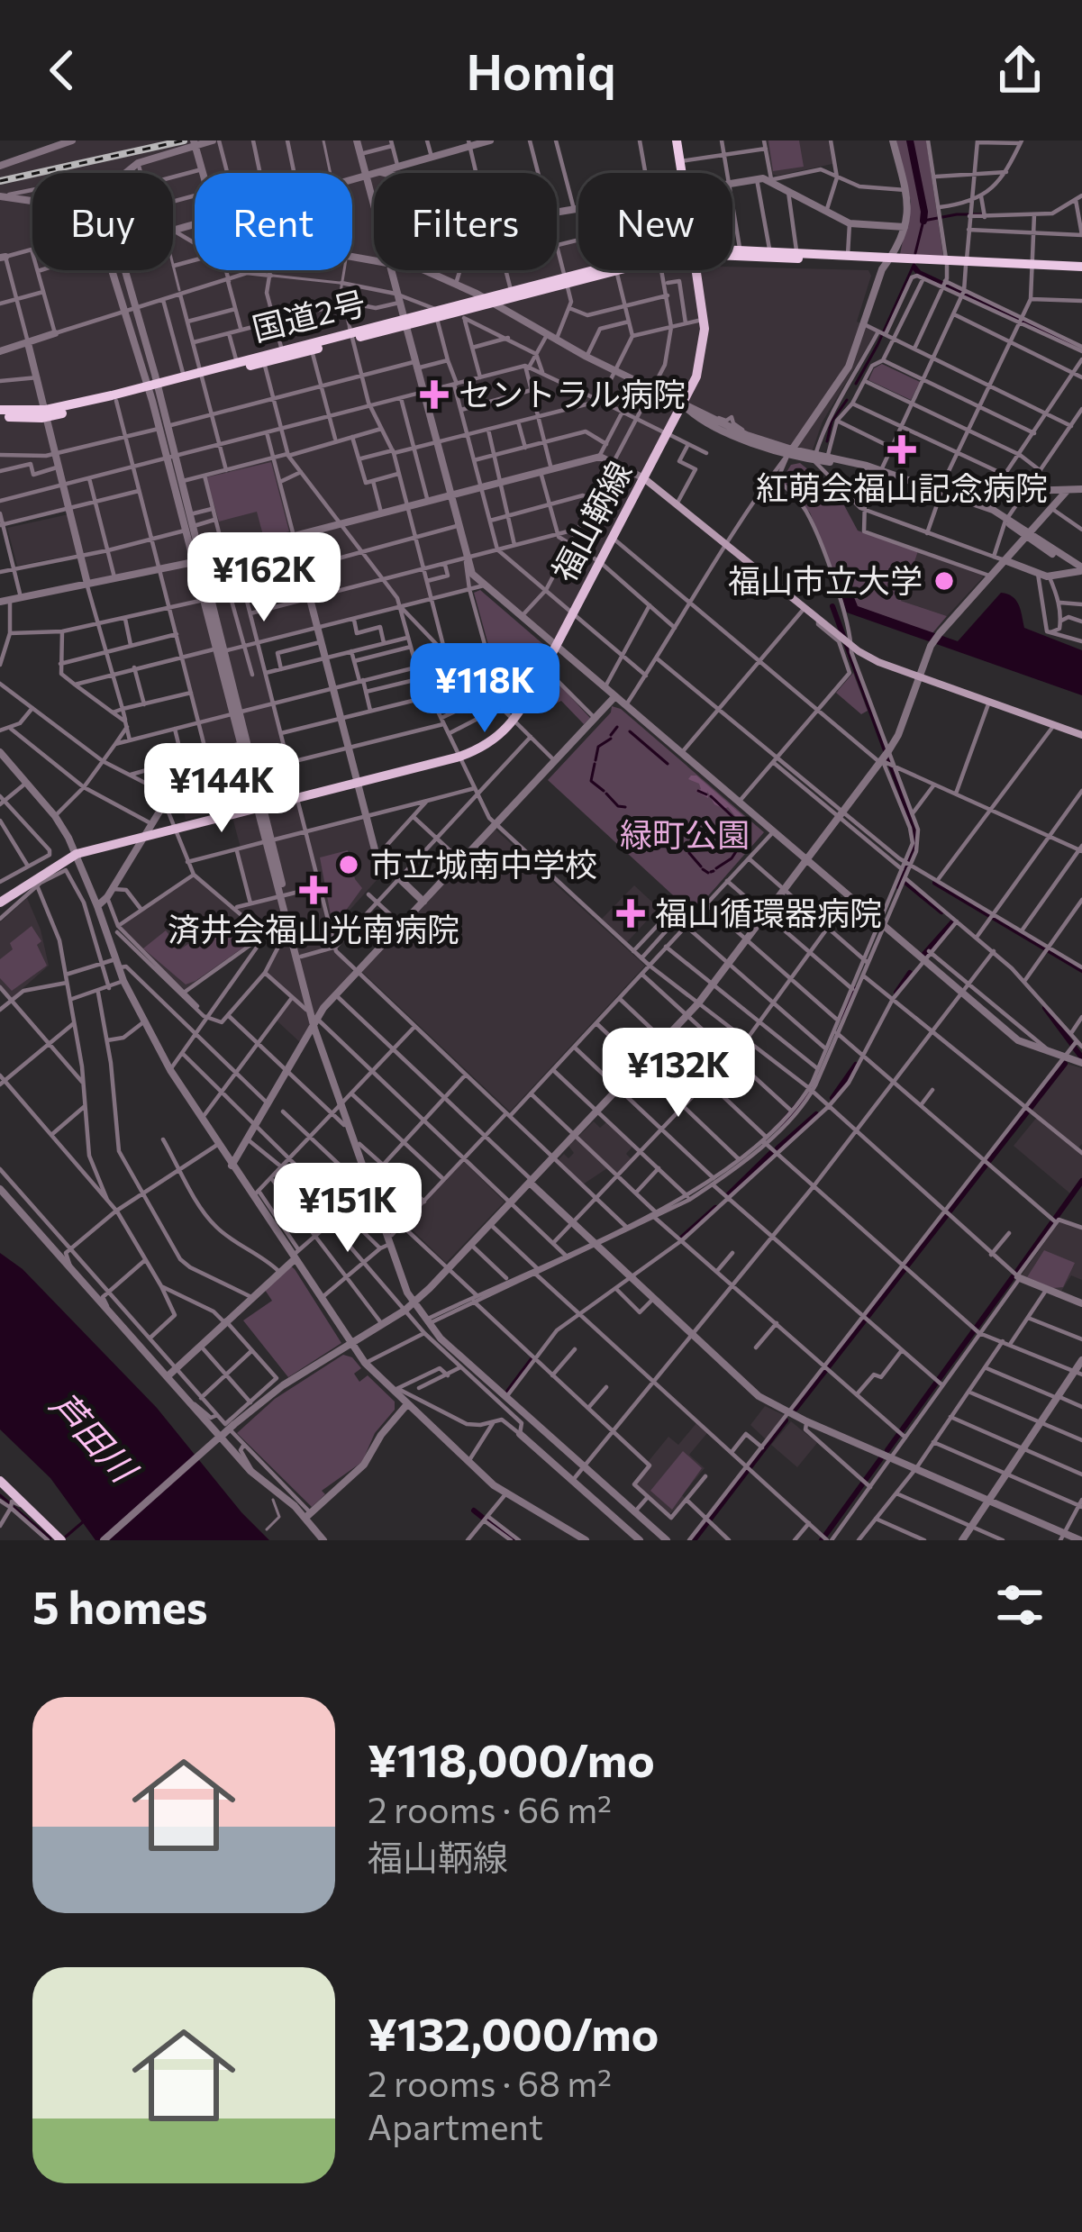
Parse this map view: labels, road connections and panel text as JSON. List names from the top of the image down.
{
  "streets": {
    "highway": ["国道2号"],
    "main road": ["福山鞆線"]
  },
  "water": ["芦田川"],
  "parks": ["緑町公園"],
  "places": {
    "health": [
      "セントラル病院",
      "紅萌会福山記念病院",
      "済井会福山光南病院",
      "福山循環器病院"
    ],
    "other": ["福山市立大学", "市立城南中学校"]
  },
  "page": {
    "header": "Homiq",
    "chip": [
      "Buy",
      "Rent",
      "Filters",
      "New"
    ],
    "price": [
      "¥162K",
      "¥118K",
      "¥144K",
      "¥132K",
      "¥151K"
    ],
    "heading": "5 homes",
    "list": [
      {
        "name": "¥118,000/mo",
        "note": "2 rooms · 66 m² · 福山鞆線"
      },
      {
        "name": "¥132,000/mo",
        "note": "2 rooms · 68 m² · Apartment"
      }
    ]
  }
}
